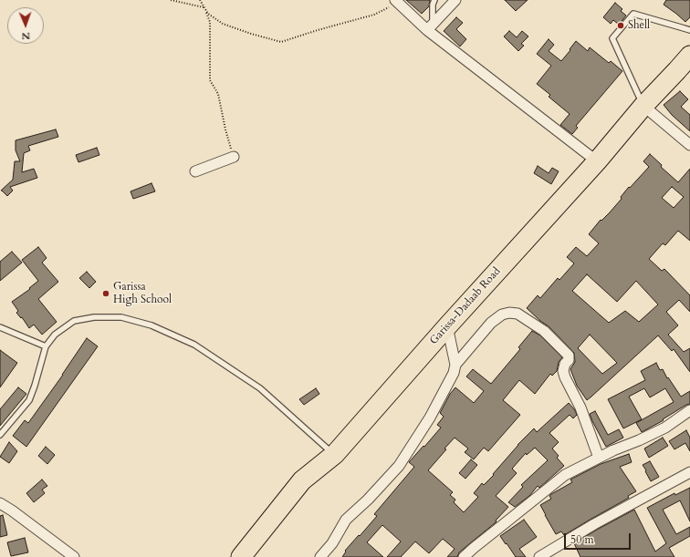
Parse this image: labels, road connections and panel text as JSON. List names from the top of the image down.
{
  "streets": {
    "highway": ["Garissa-Dadaab Road"]
  },
  "places": ["Shell", "Garissa High School"],
  "scale_bar": "50 m",
  "north": "bottom"
}
